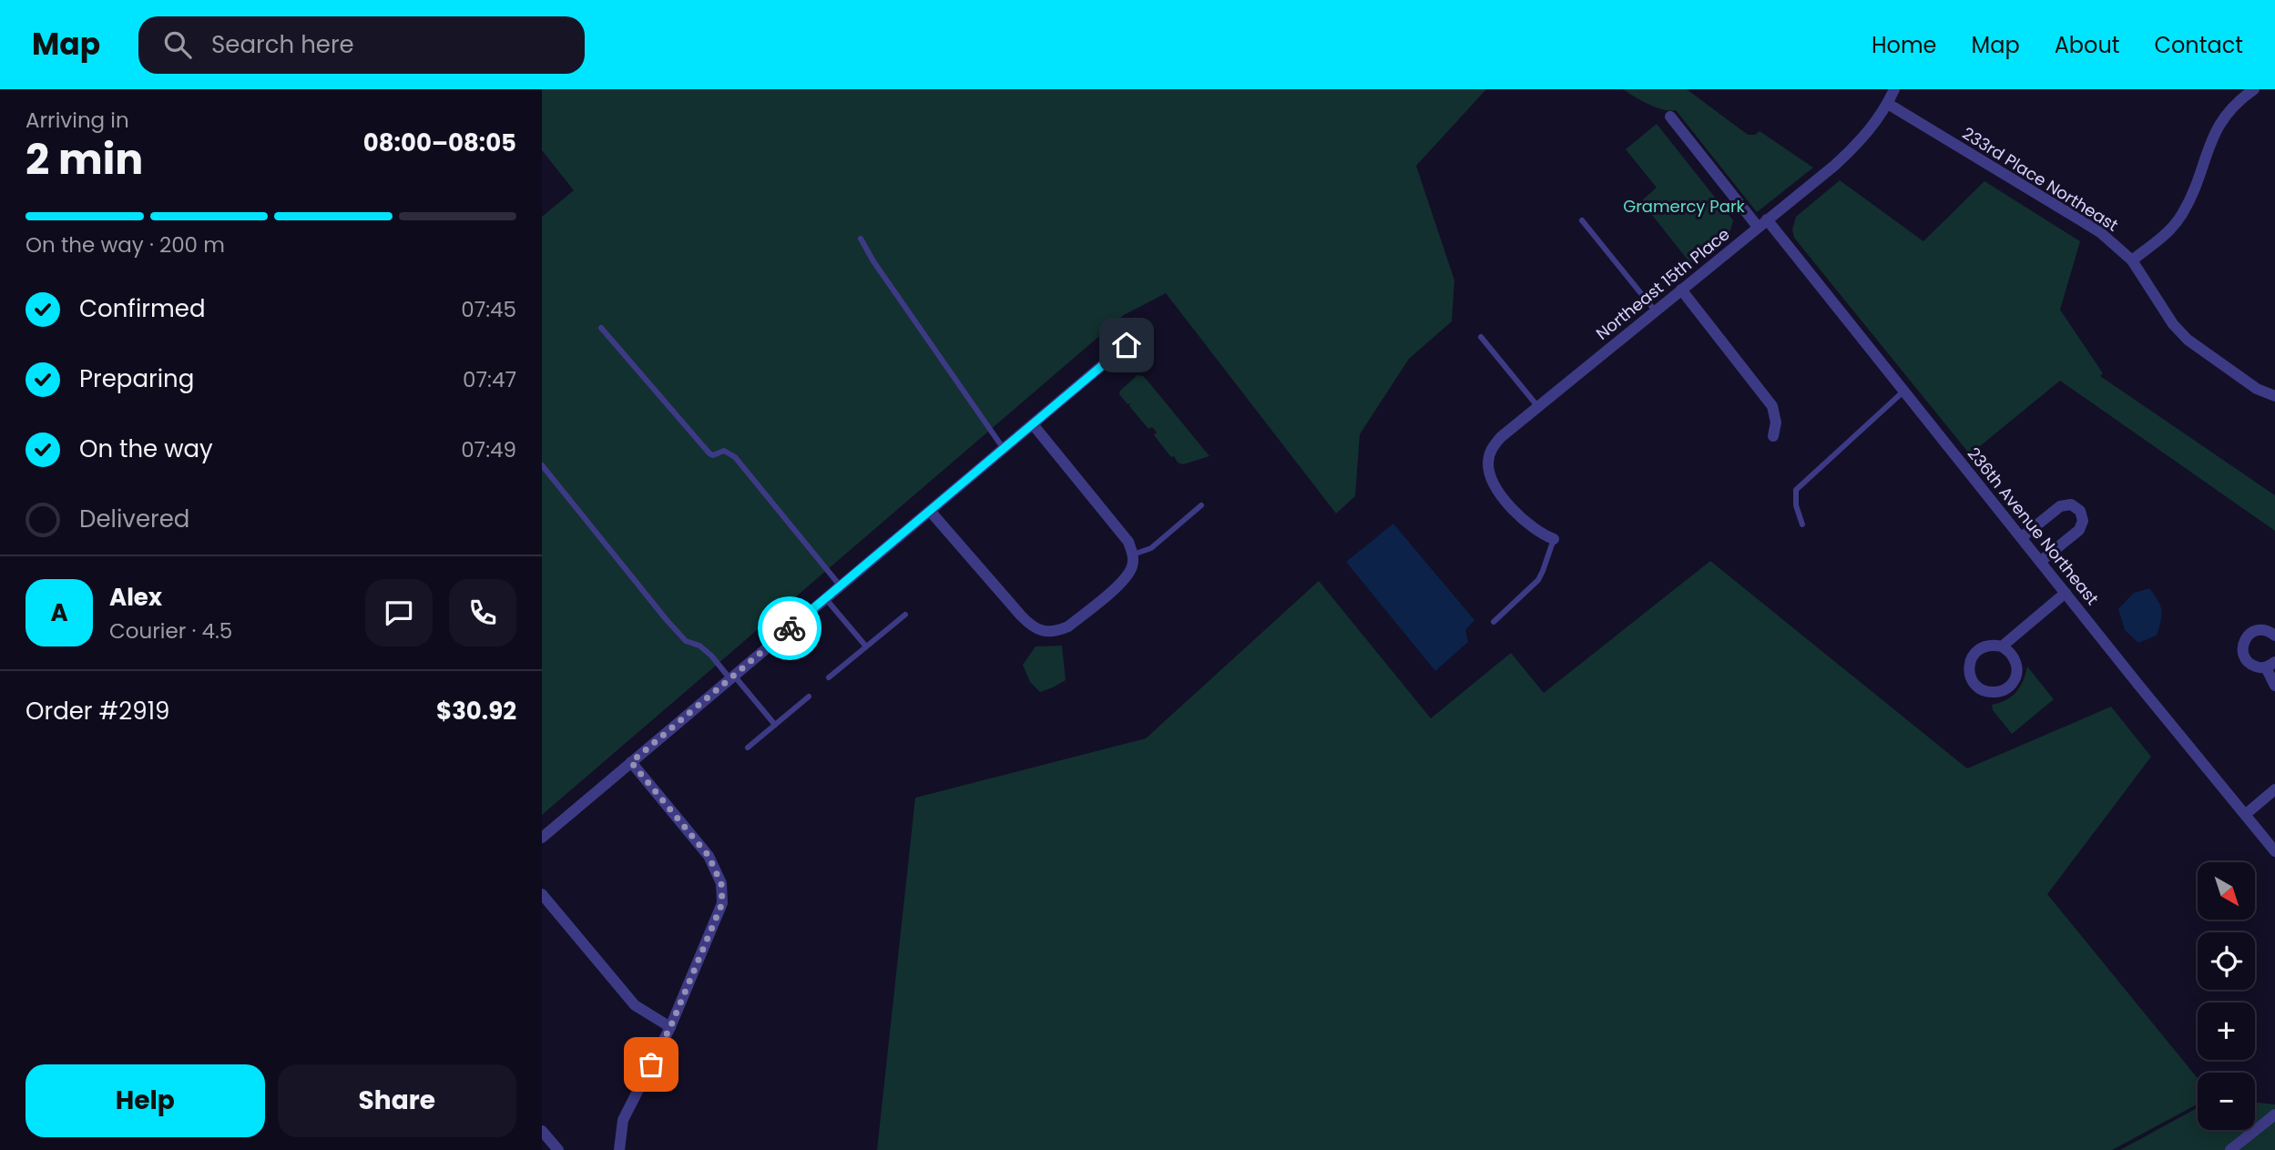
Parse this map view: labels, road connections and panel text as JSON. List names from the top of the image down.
{
  "streets": {
    "street": ["233rd Place Northeast", "Northeast 15th Place", "236th Avenue Northeast"]
  },
  "crossings": [
    ["233rd Place Northeast", "Northeast 15th Place"],
    ["Northeast 15th Place", "236th Avenue Northeast"]
  ],
  "parks": ["Gramercy Park"],
  "north": "bottom right",
  "page": {
    "header": "Map",
    "search": "Search here",
    "nav": [
      "Home",
      "Map",
      "About",
      "Contact"
    ],
    "heading": ["2 min", "Arriving in", "08:00–08:05"],
    "panel": [
      "Alex",
      "Courier · 4.5",
      "Order #2919",
      "$30.92"
    ],
    "bar": "On the way · 200 m",
    "list": [
      ["Confirmed", "07:45"],
      ["Preparing", "07:47"],
      ["On the way", "07:49"],
      "Delivered"
    ],
    "round": "A",
    "map_buttons": ["+", "−"],
    "buttons": ["Help", "Share"]
  }
}
